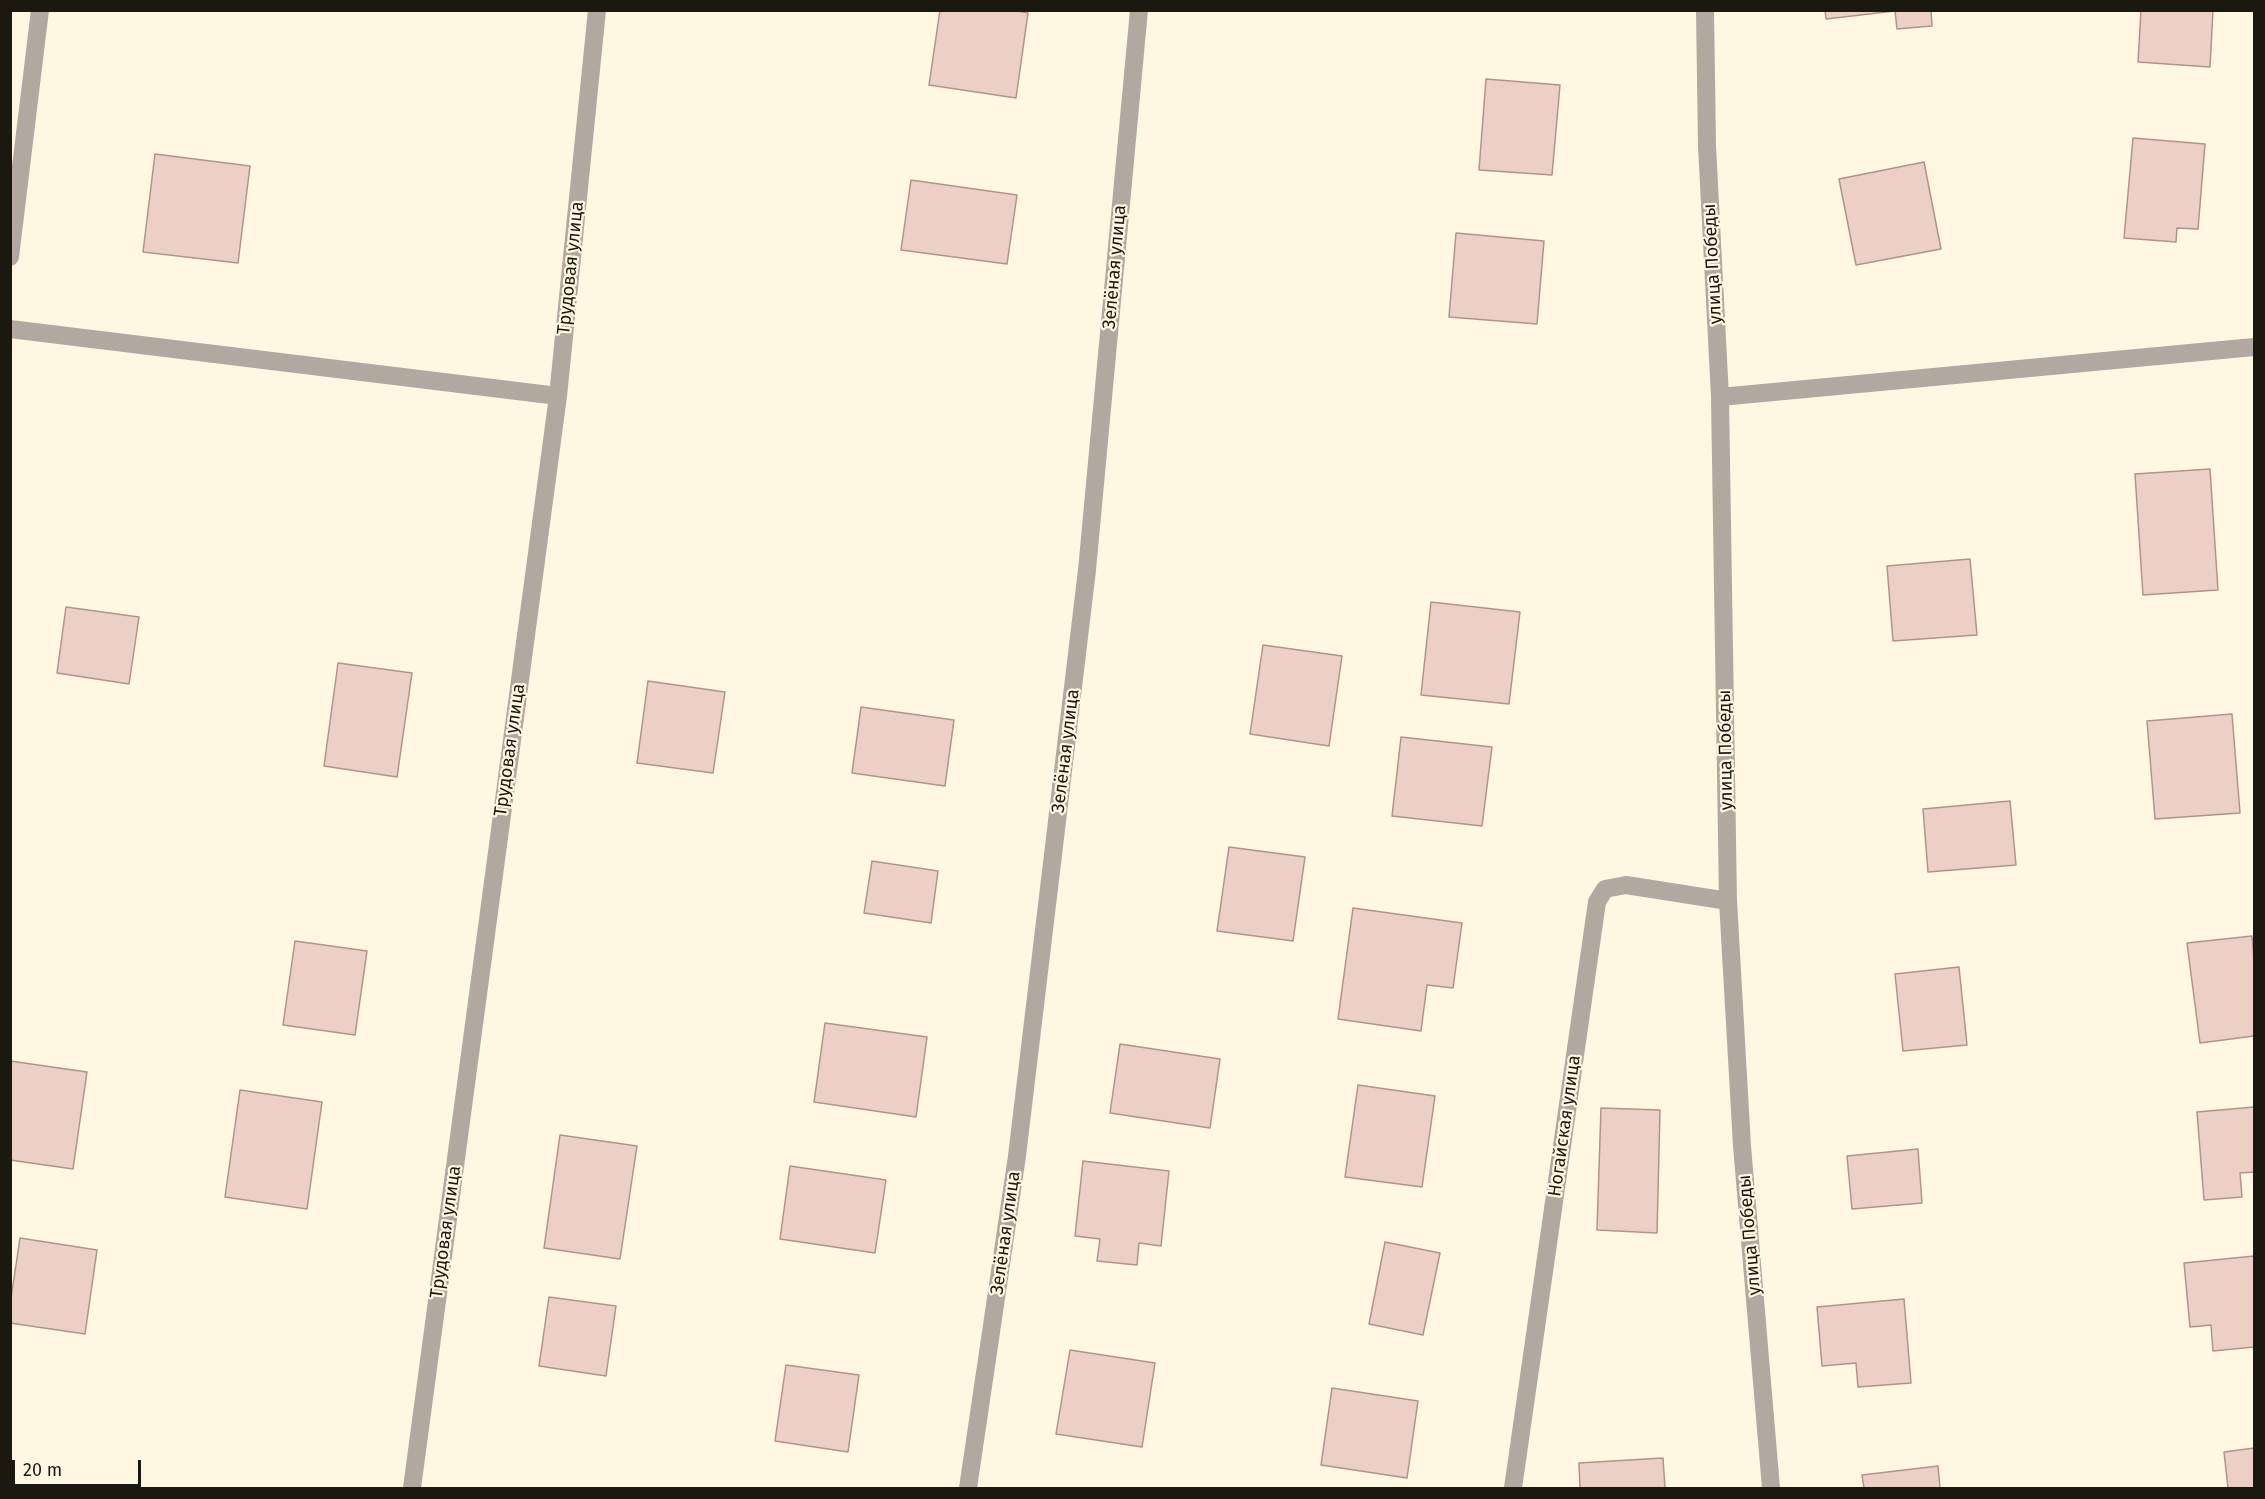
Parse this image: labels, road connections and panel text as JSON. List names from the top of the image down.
{
  "streets": {
    "street": [
      "улица Победы",
      "Зелёная улица",
      "Трудовая улица",
      "Ногайская улица"
    ]
  },
  "crossings": [
    ["улица Победы", "Ногайская улица"]
  ],
  "scale_bar": "20 m"
}
